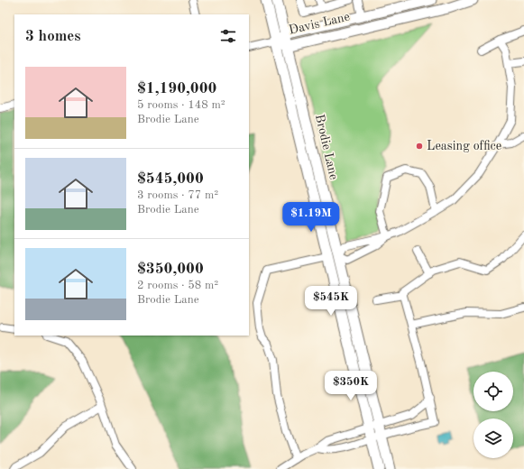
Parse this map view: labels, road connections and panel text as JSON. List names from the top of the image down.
{
  "streets": {
    "main road": ["Davis Lane", "Brodie Lane"]
  },
  "crossings": [
    ["Davis Lane", "Brodie Lane"]
  ],
  "places": ["Leasing office"],
  "page": {
    "heading": "3 homes",
    "list": [
      {
        "name": "$1,190,000",
        "note": "5 rooms · 148 m² · Brodie Lane"
      },
      {
        "name": "$545,000",
        "note": "3 rooms · 77 m² · Brodie Lane"
      },
      {
        "name": "$350,000",
        "note": "2 rooms · 58 m² · Brodie Lane"
      }
    ],
    "price": ["$1.19M", "$545K", "$350K"]
  }
}
